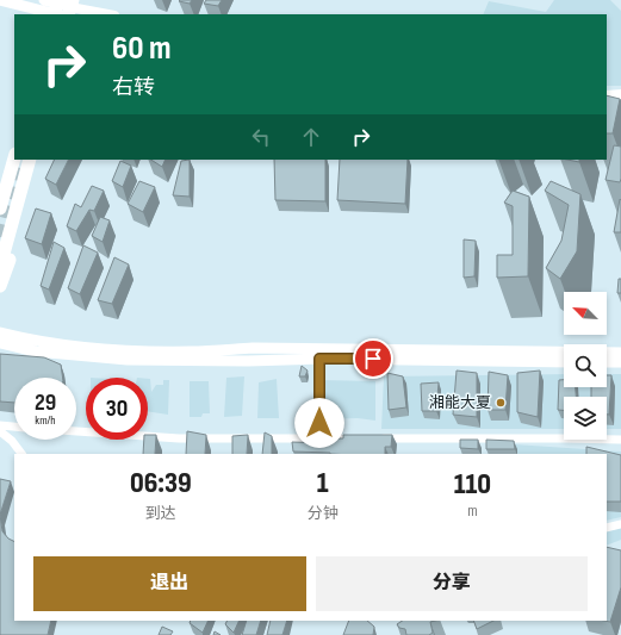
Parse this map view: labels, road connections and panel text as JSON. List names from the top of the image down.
{
  "places": ["湘能大夏"],
  "north": "top left",
  "page": {
    "turn": ["60 m", "右转"],
    "speed": "29 km/h",
    "limit": "30",
    "eta": [
      "06:39",
      "到达",
      "1",
      "分钟",
      "110",
      "m"
    ],
    "buttons": ["退出", "分享"]
  }
}
